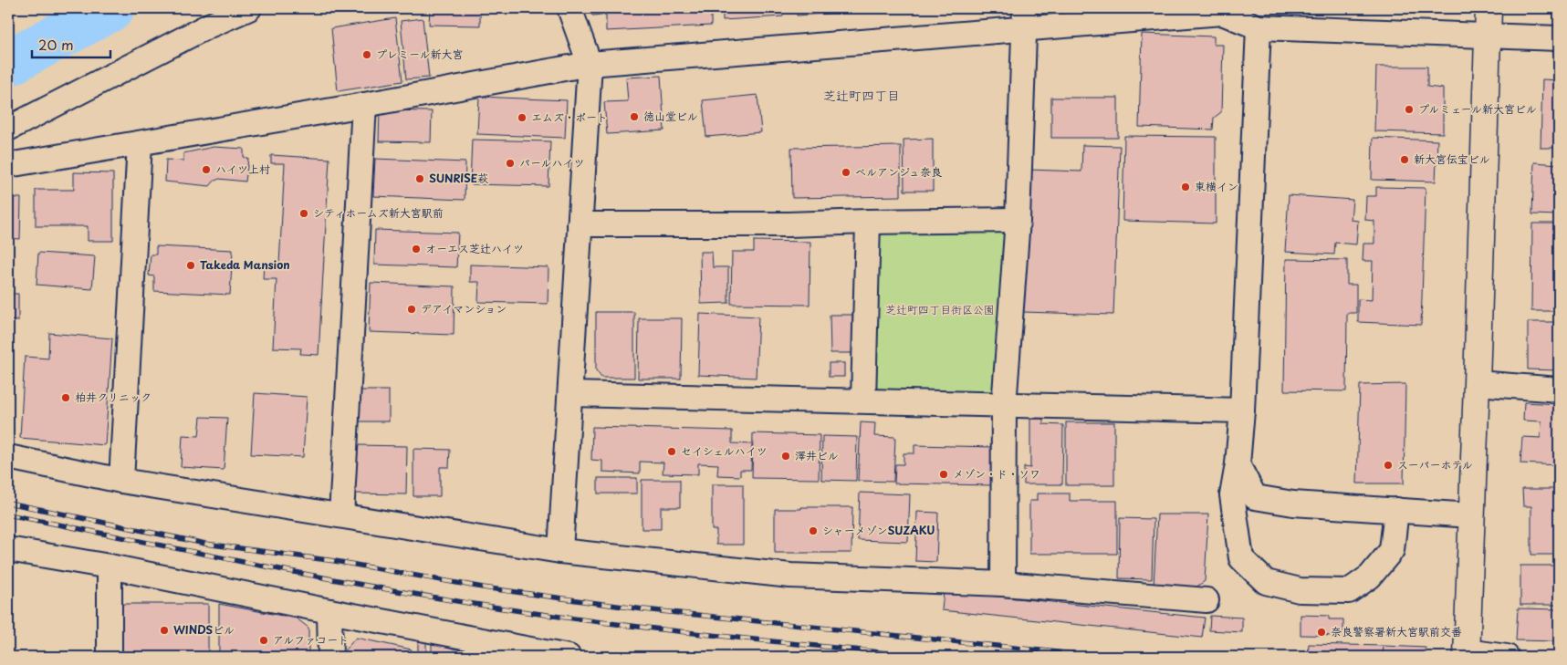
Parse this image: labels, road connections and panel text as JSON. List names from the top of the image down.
{
  "districts": ["芝辻町四丁目"],
  "parks": ["芝辻町四丁目街区公園"],
  "places": [
    "プレミール新大宮",
    "プルミェール新大宮ビル",
    "徳山堂ビル",
    "エムズ・ポート",
    "新大宮伝宝ビル",
    "パールハイツ",
    "ハイツ上村",
    "ベルアンジュ奈良",
    "SUNRISE萩",
    "東横イン",
    "シティホームズ新大宮駅前",
    "オーエス芝辻ハイツ",
    "Takeda Mansion",
    "デアイマンション",
    "柏井クリニック",
    "セイシェルハイツ",
    "澤井ビル",
    "スーパーホテル",
    "メゾン・ド・ソワ",
    "シャーメゾンSUZAKU",
    "WINDSビル",
    "奈良警察署新大宮駅前交番",
    "アルファコート"
  ],
  "scale_bar": "20 m"
}
